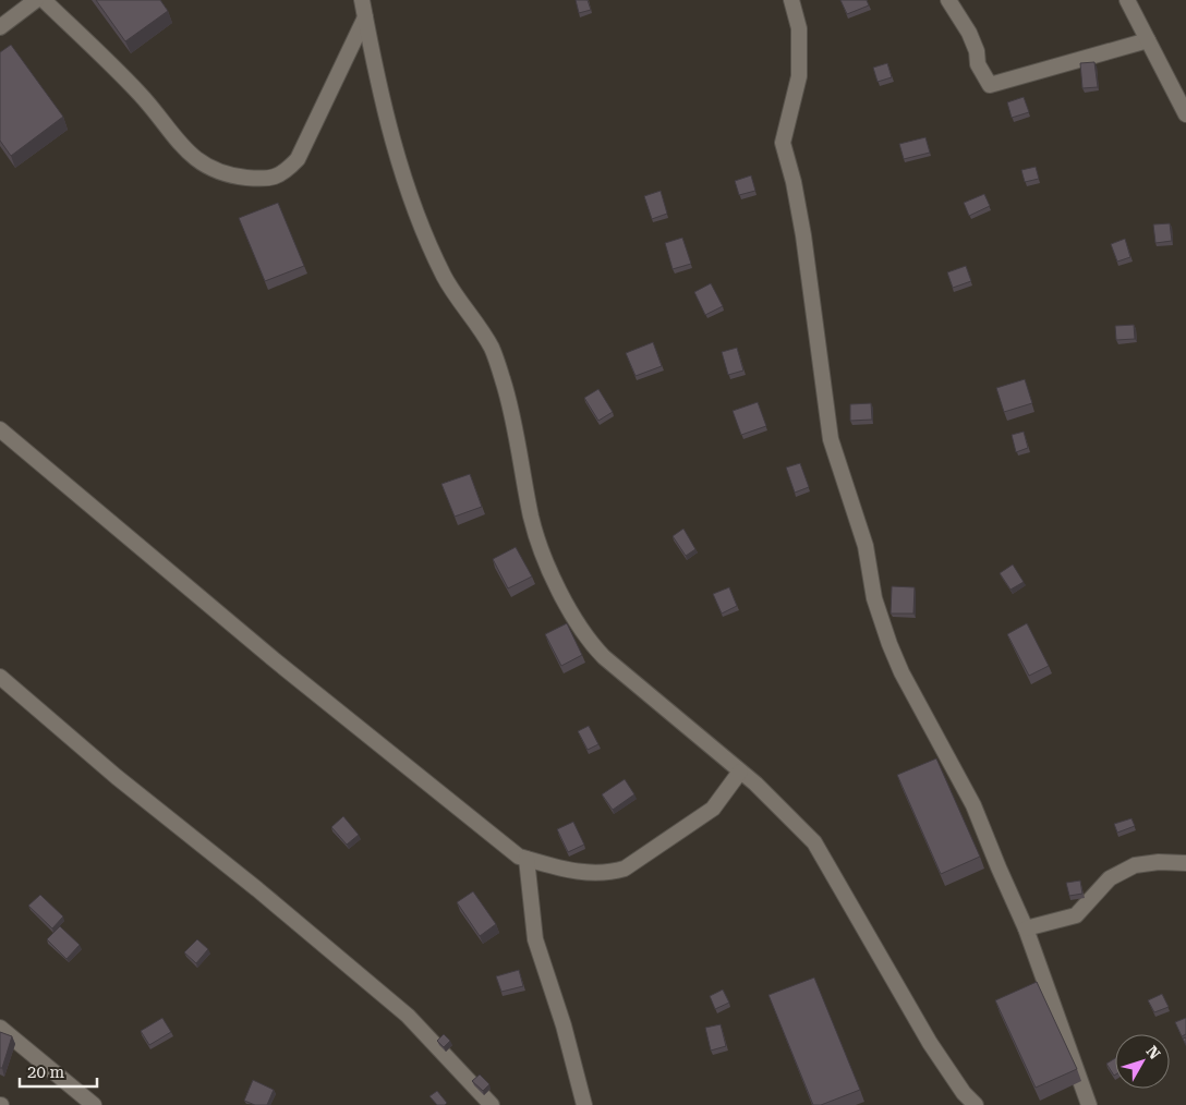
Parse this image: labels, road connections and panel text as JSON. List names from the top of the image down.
{
  "scale_bar": "20 m",
  "north": "top right"
}
